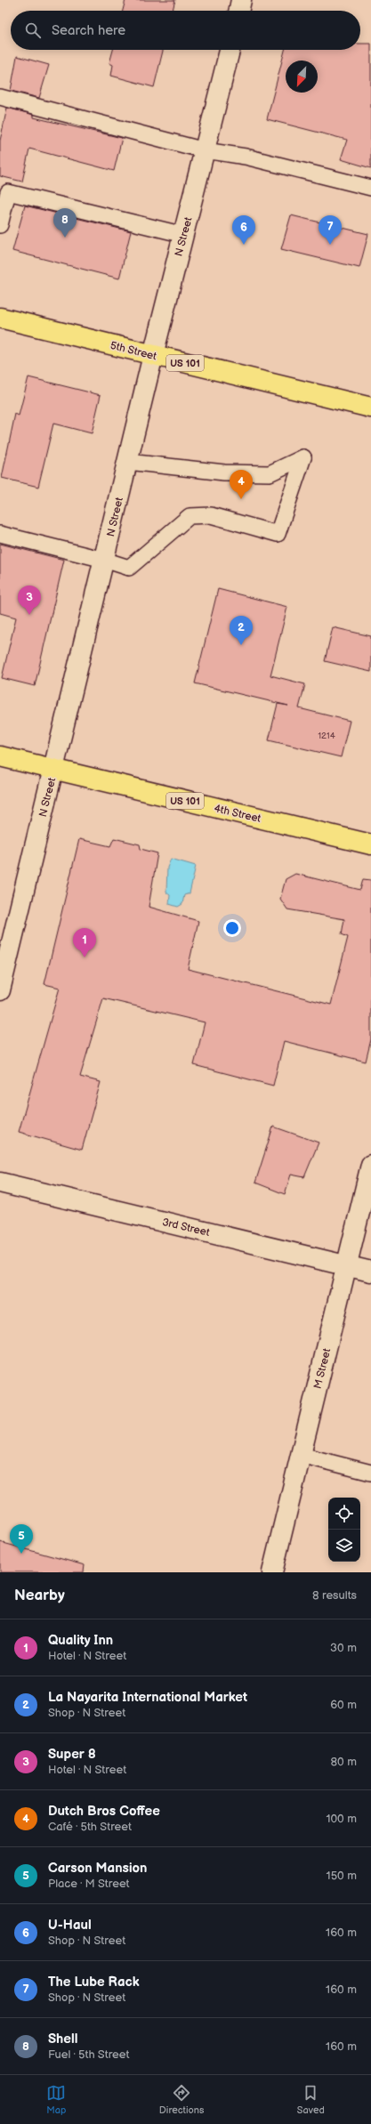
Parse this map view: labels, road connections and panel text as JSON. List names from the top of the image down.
{
  "streets": {
    "highway": ["5th Street", "US 101", "4th Street"],
    "street": ["N Street", "3rd Street", "M Street"]
  },
  "crossings": [
    ["N Street", "5th Street"],
    ["N Street", "4th Street"],
    ["3rd Street", "M Street"]
  ],
  "house_numbers": ["1214"],
  "north": "bottom left",
  "page": {
    "search": "Search here",
    "pins": [
      "8",
      "6",
      "7",
      "4",
      "3",
      "2",
      "1",
      "5"
    ],
    "heading": ["Nearby", "8 results"],
    "list": [
      {
        "mark": "1",
        "name": "Quality Inn",
        "note": "Hotel · N Street",
        "value": "30 m"
      },
      {
        "mark": "2",
        "name": "La Nayarita International Market",
        "note": "Shop · N Street",
        "value": "60 m"
      },
      {
        "mark": "3",
        "name": "Super 8",
        "note": "Hotel · N Street",
        "value": "80 m"
      },
      {
        "mark": "4",
        "name": "Dutch Bros Coffee",
        "note": "Café · 5th Street",
        "value": "100 m"
      },
      {
        "mark": "5",
        "name": "Carson Mansion",
        "note": "Place · M Street",
        "value": "150 m"
      },
      {
        "mark": "6",
        "name": "U-Haul",
        "note": "Shop · N Street",
        "value": "160 m"
      },
      {
        "mark": "7",
        "name": "The Lube Rack",
        "note": "Shop · N Street",
        "value": "160 m"
      },
      {
        "mark": "8",
        "name": "Shell",
        "note": "Fuel · 5th Street",
        "value": "160 m"
      }
    ],
    "nav": ["Map", "Directions", "Saved"]
  }
}
